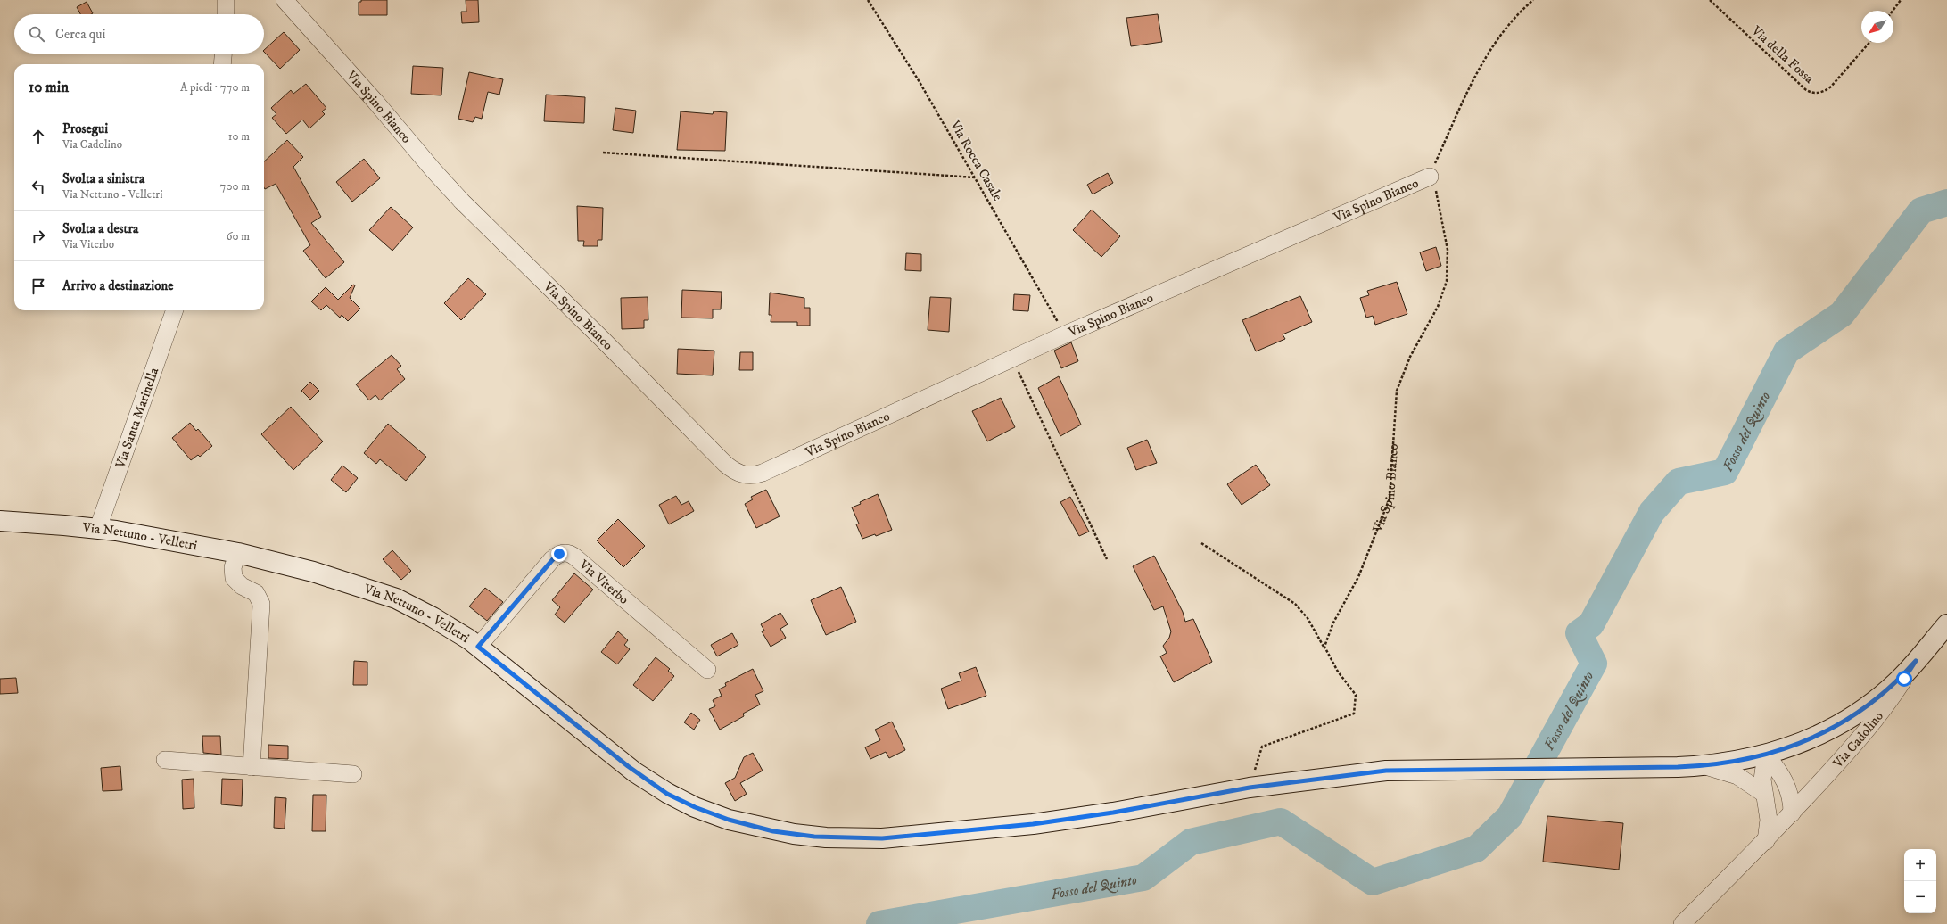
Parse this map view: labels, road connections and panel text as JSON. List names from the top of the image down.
{
  "streets": {
    "main road": ["Via Nettuno - Velletri"],
    "street": [
      "Via Spino Bianco",
      "Via Santa Marinella",
      "Via Viterbo",
      "Via Cadolino"
    ],
    "path": ["Via della Fossa", "Via Rocca Casale"]
  },
  "crossings": [
    ["Via Spino Bianco", "Via Rocca Casale"],
    ["Via Santa Marinella", "Via Nettuno - Velletri"],
    ["Via Nettuno - Velletri", "Via Viterbo"],
    ["Via Nettuno - Velletri", "Via Cadolino"]
  ],
  "water": ["Fosso del Quinto"],
  "north": "bottom left",
  "page": {
    "search": "Cerca qui",
    "heading": ["10 min", "A piedi · 770 m"],
    "list": [
      ["Prosegui", "Via Cadolino", "10 m"],
      ["Svolta a sinistra", "Via Nettuno - Velletri", "700 m"],
      ["Svolta a destra", "Via Viterbo", "60 m"],
      "Arrivo a destinazione"
    ],
    "map_buttons": ["+", "−"]
  }
}
